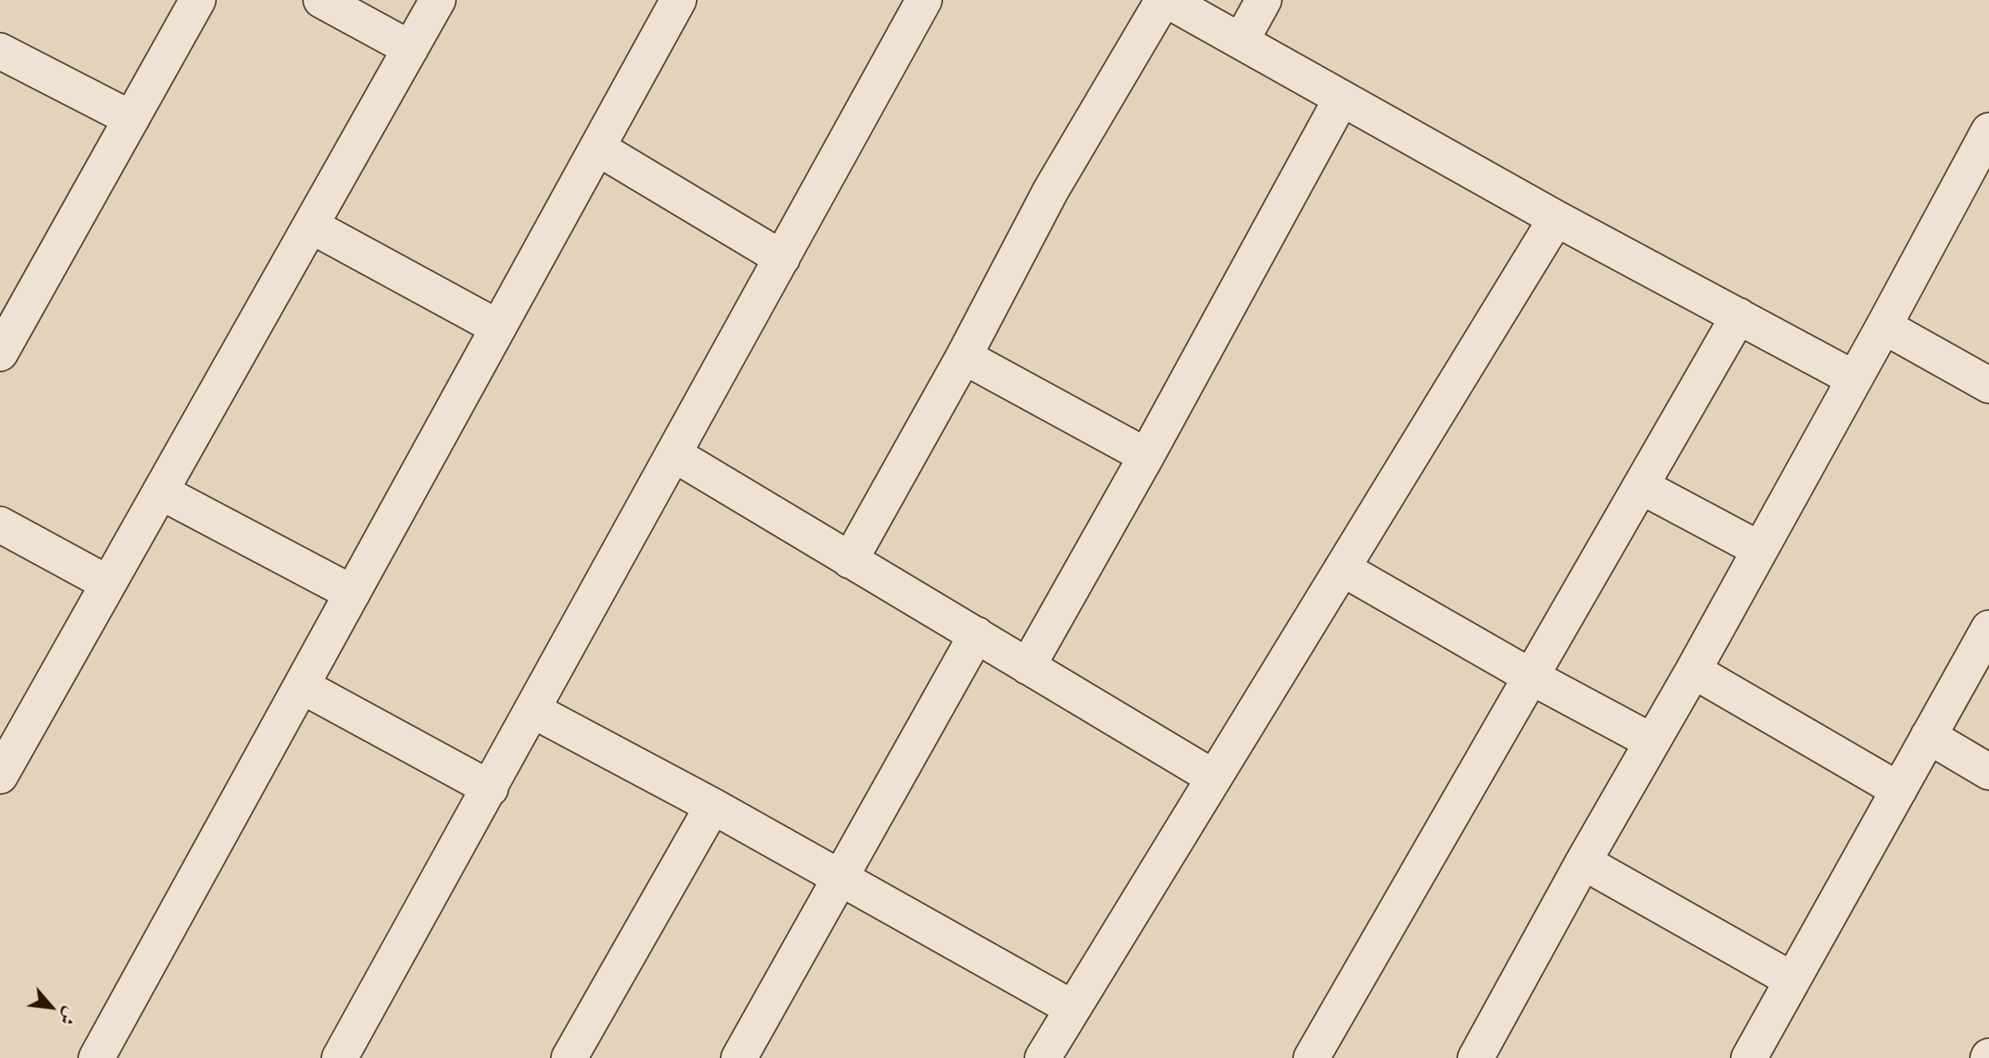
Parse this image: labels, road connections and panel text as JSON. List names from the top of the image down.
{
  "north": "bottom right"
}
